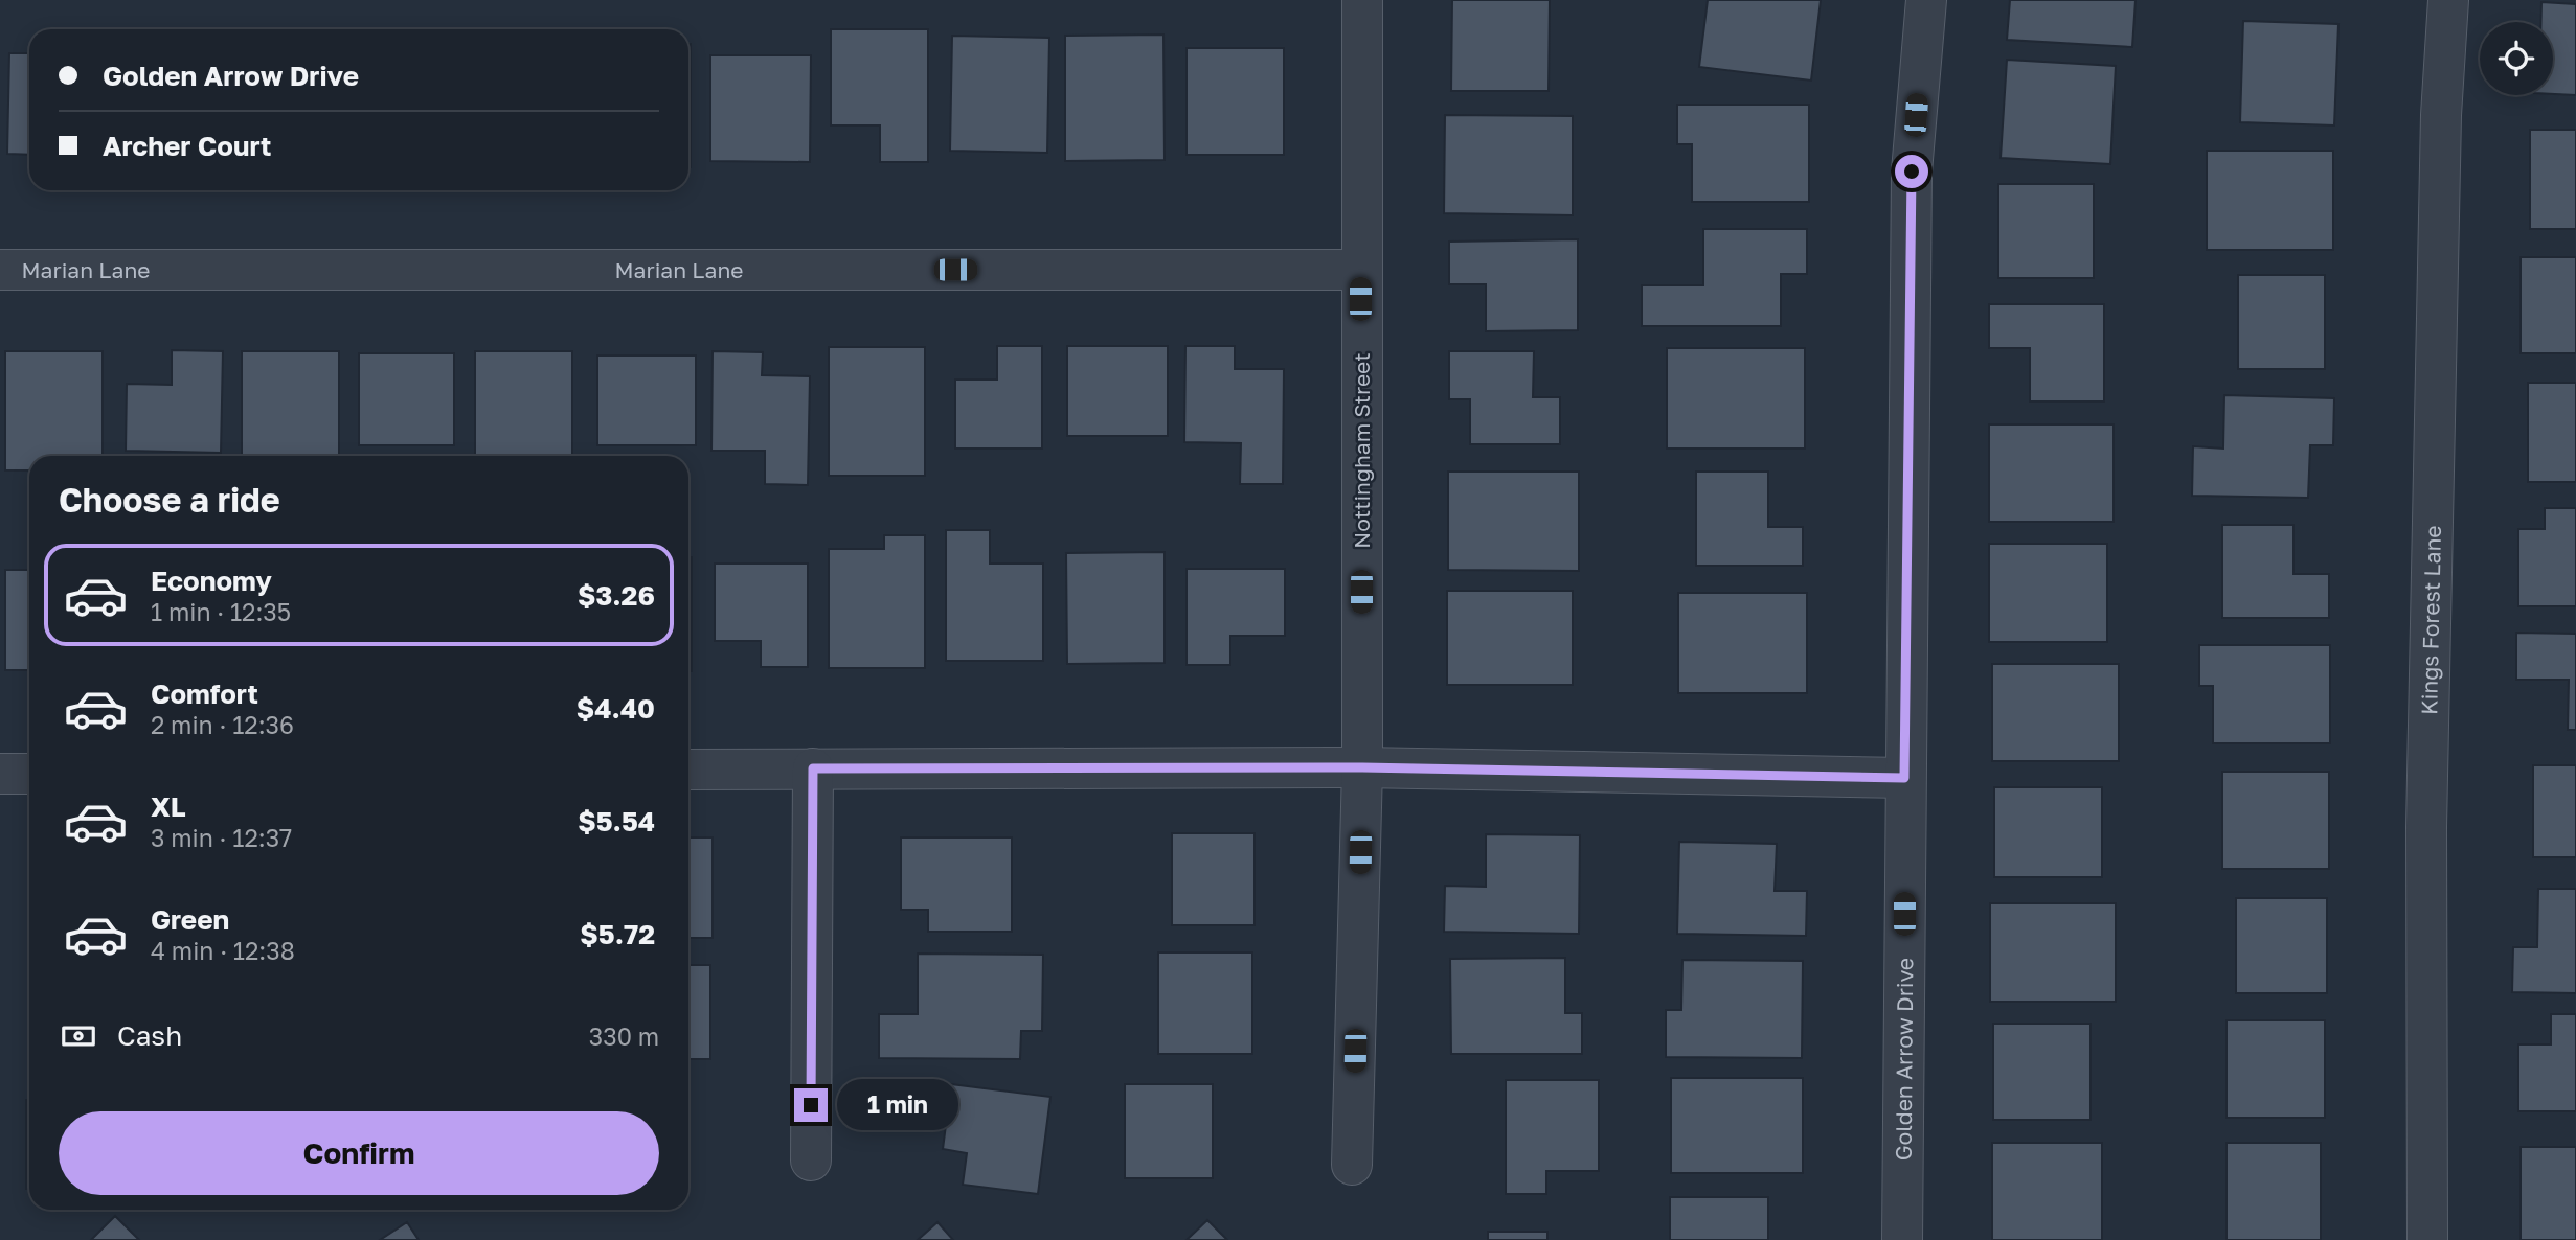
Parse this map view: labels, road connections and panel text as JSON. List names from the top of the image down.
{
  "streets": {
    "street": [
      "Marian Lane",
      "Nottingham Street",
      "Kings Forest Lane",
      "Golden Arrow Drive"
    ]
  },
  "crossings": [
    ["Marian Lane", "Nottingham Street"]
  ],
  "page": {
    "banner": ["Golden Arrow Drive", "Archer Court"],
    "heading": "Choose a ride",
    "list": [
      {
        "name": "Economy",
        "note": "1 min · 12:35",
        "value": "$3.26"
      },
      {
        "name": "Comfort",
        "note": "2 min · 12:36",
        "value": "$4.40"
      },
      {
        "name": "XL",
        "note": "3 min · 12:37",
        "value": "$5.54"
      },
      {
        "name": "Green",
        "note": "4 min · 12:38",
        "value": "$5.72"
      }
    ],
    "pay": ["Cash", "330 m"],
    "bubble": "1 min",
    "buttons": "Confirm"
  }
}
